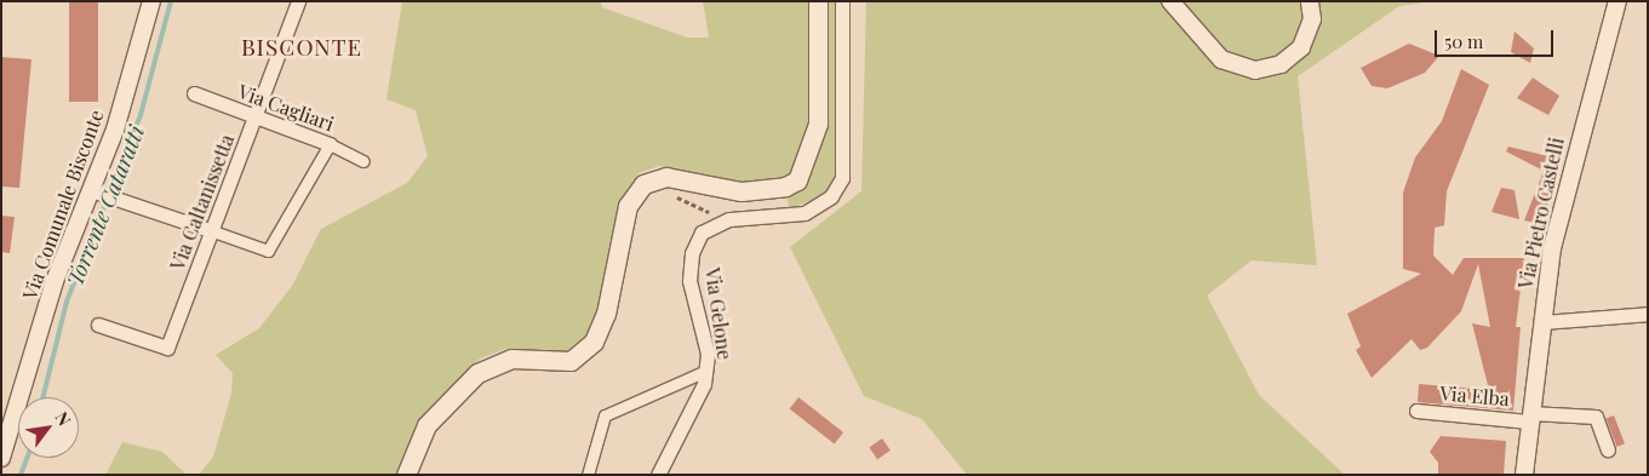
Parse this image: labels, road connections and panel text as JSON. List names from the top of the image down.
{
  "streets": {
    "street": [
      "Via Cagliari",
      "Via Caltanissetta",
      "Via Comunale Bisconte",
      "Via Pietro Castelli",
      "Via Gelone",
      "Via Elba"
    ]
  },
  "crossings": [
    ["Via Cagliari", "Via Caltanissetta"],
    ["Via Pietro Castelli", "Via Elba"]
  ],
  "districts": ["BISCONTE"],
  "water": ["Torrente Cataratti"],
  "scale_bar": "50 m",
  "north": "top right"
}
